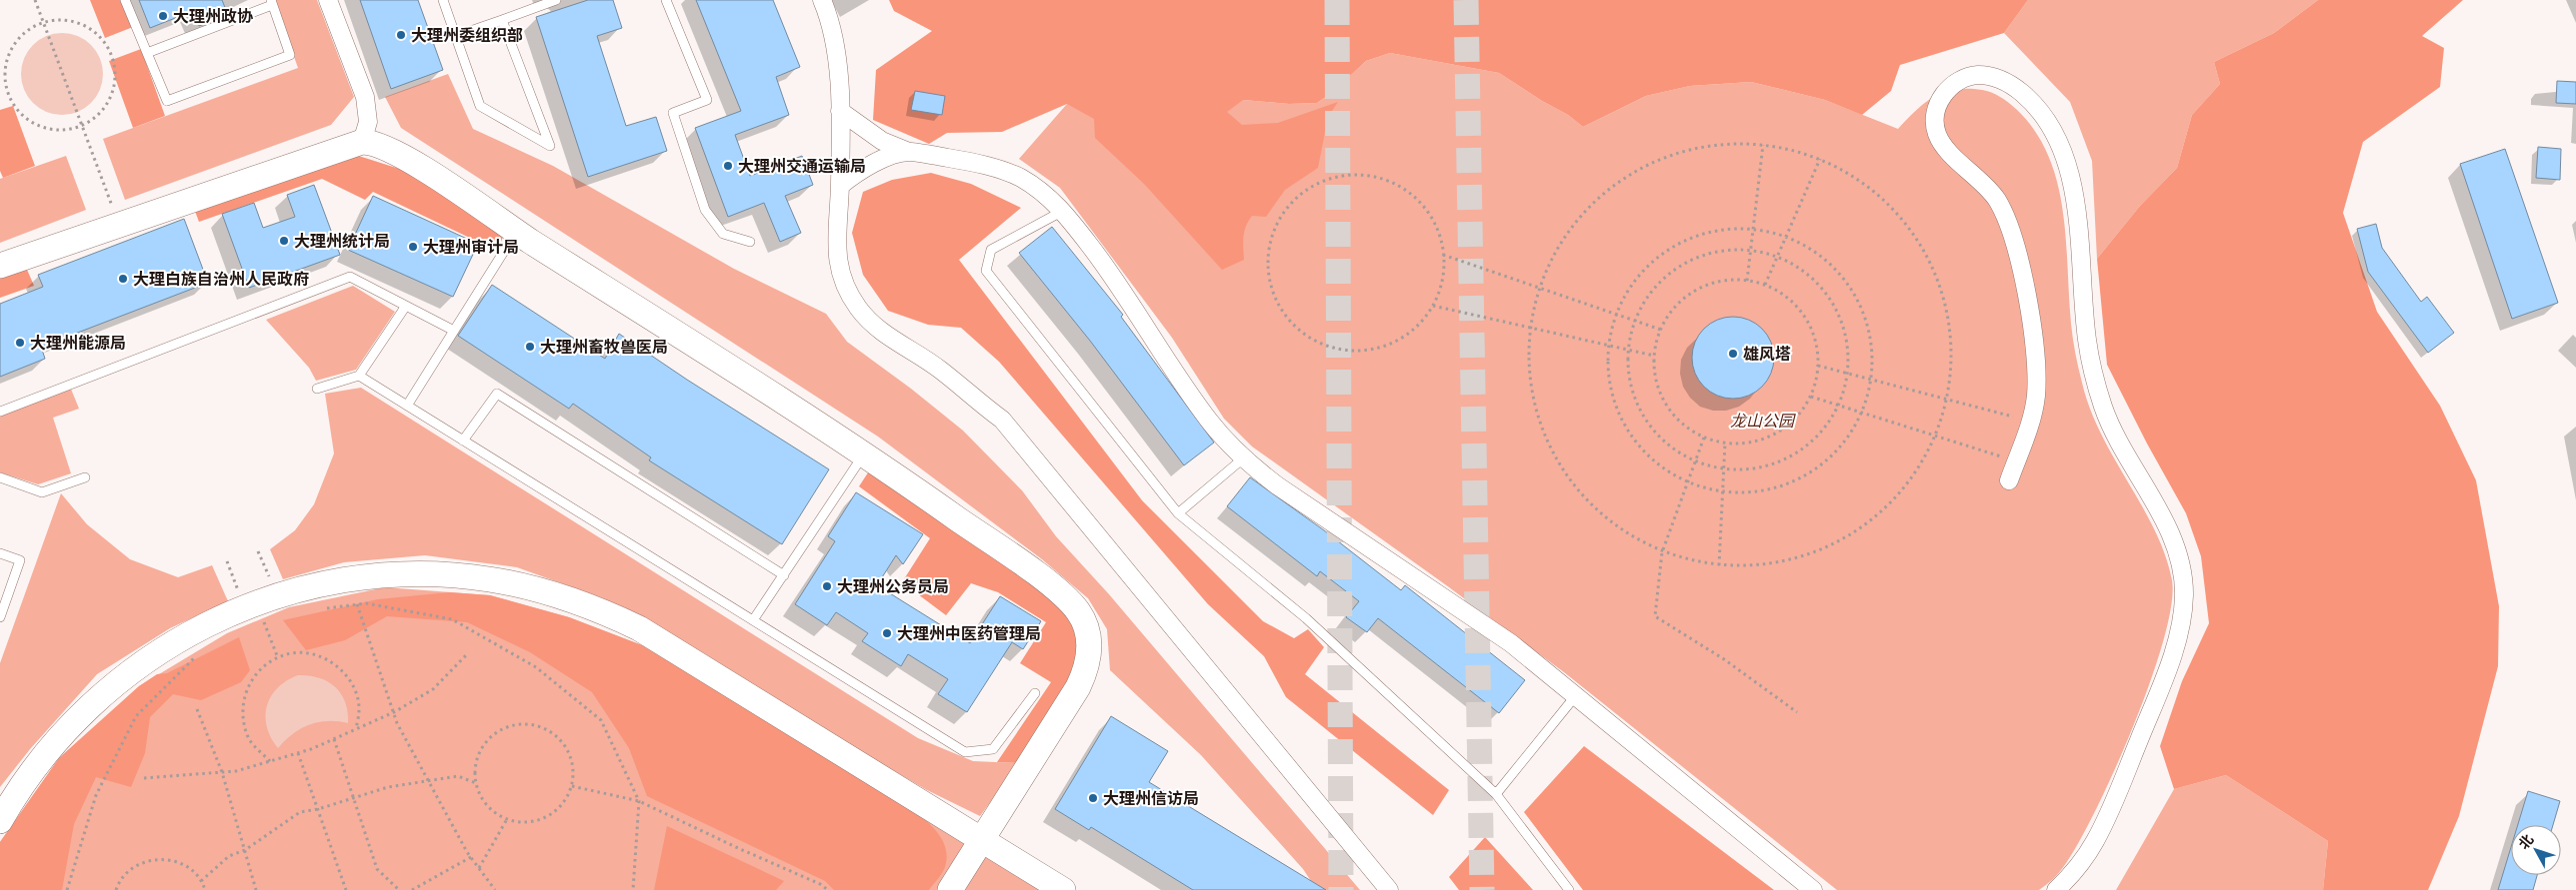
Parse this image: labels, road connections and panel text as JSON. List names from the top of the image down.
{
  "parks": ["龙山公园"],
  "places": [
    "大理州政协",
    "大理州委组织部",
    "大理州交通运输局",
    "大理州统计局",
    "大理州审计局",
    "大理白族自治州人民政府",
    "大理州能源局",
    "大理州畜牧兽医局",
    "雄风塔",
    "大理州公务员局",
    "大理州中医药管理局",
    "大理州信访局"
  ],
  "north": "top left"
}
